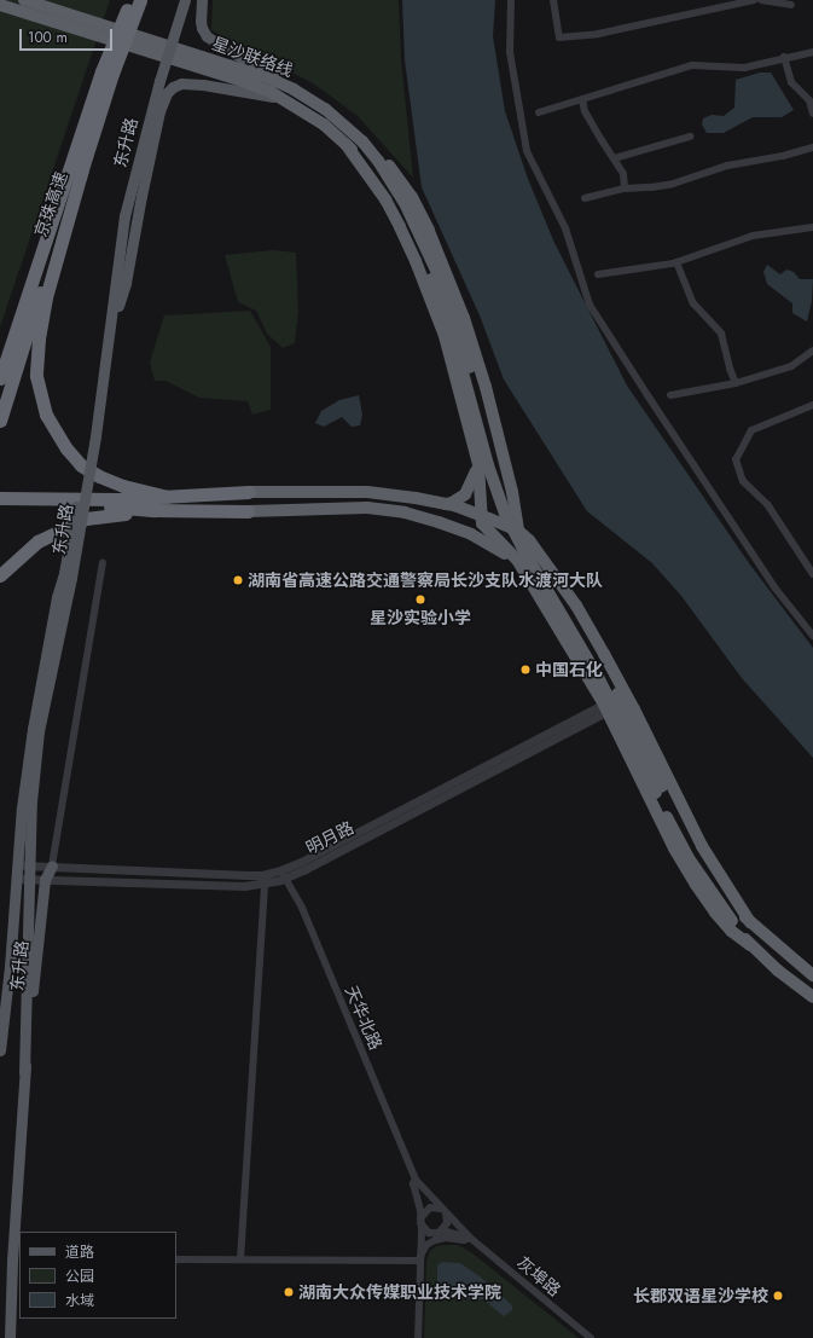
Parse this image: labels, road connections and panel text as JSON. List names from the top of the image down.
{
  "streets": {
    "highway": ["星沙联络线", "京珠高速"],
    "main road": ["东升路"],
    "street": ["明月路", "天华北路", "灰埠路"]
  },
  "crossings": [
    ["东升路", "明月路"],
    ["明月路", "天华北路"],
    ["天华北路", "灰埠路"]
  ],
  "places": [
    "湖南省高速公路交通警察局长沙支队水渡河大队",
    "星沙实验小学",
    "中国石化",
    "湖南大众传媒职业技术学院",
    "长郡双语星沙学校"
  ],
  "legend": ["道路", "公园", "水域"],
  "scale_bar": "100 m"
}
